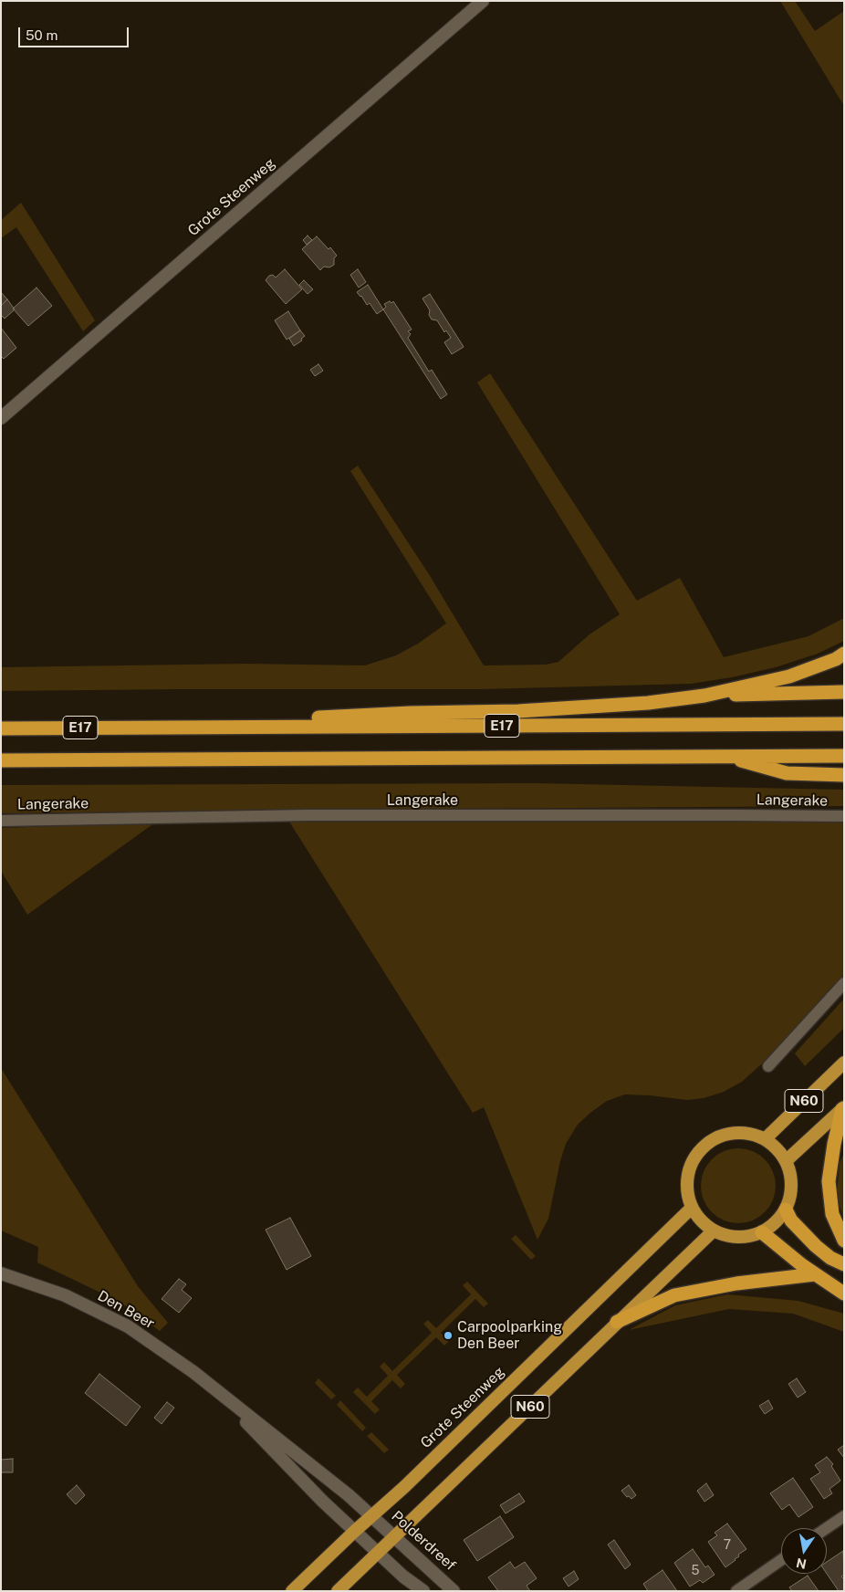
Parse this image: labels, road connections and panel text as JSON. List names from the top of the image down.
{
  "streets": {
    "highway": ["Grote Steenweg", "E17", "N60"],
    "street": ["Langerake", "Den Beer", "Polderdreef"]
  },
  "crossings": [
    ["Grote Steenweg", "N60"],
    ["Grote Steenweg", "Den Beer"],
    ["Grote Steenweg", "Polderdreef"],
    ["N60", "Polderdreef"],
    ["Den Beer", "Polderdreef"]
  ],
  "places": ["Carpoolparking Den Beer"],
  "house_numbers": ["7", "5"],
  "scale_bar": "50 m",
  "north": "bottom"
}
